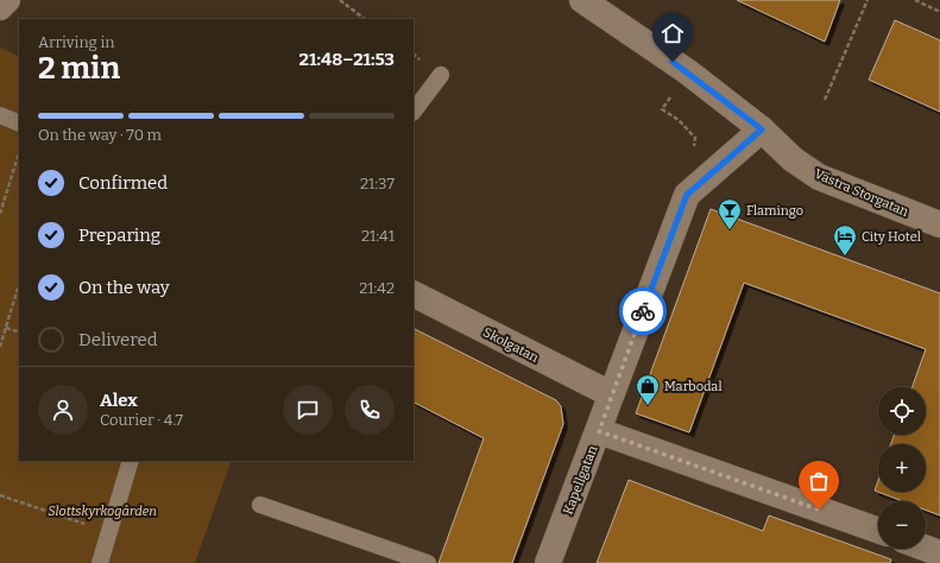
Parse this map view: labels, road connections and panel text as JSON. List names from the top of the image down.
{
  "streets": {
    "street": ["Västra Storgatan", "Skolgatan", "Kapellgatan"]
  },
  "crossings": [
    ["Västra Storgatan", "Kapellgatan"],
    ["Skolgatan", "Kapellgatan"]
  ],
  "parks": ["Slottskyrkogården"],
  "places": {
    "bar": ["Flamingo"],
    "hotel": ["City Hotel"],
    "shop": ["Marbodal"]
  },
  "page": {
    "heading": ["2 min", "Arriving in", "21:48–21:53"],
    "panel": ["Alex", "Courier · 4.7"],
    "bar": "On the way · 70 m",
    "list": [
      ["Confirmed", "21:37"],
      ["Preparing", "21:41"],
      ["On the way", "21:42"],
      "Delivered"
    ],
    "map_buttons": ["+", "−"]
  }
}
